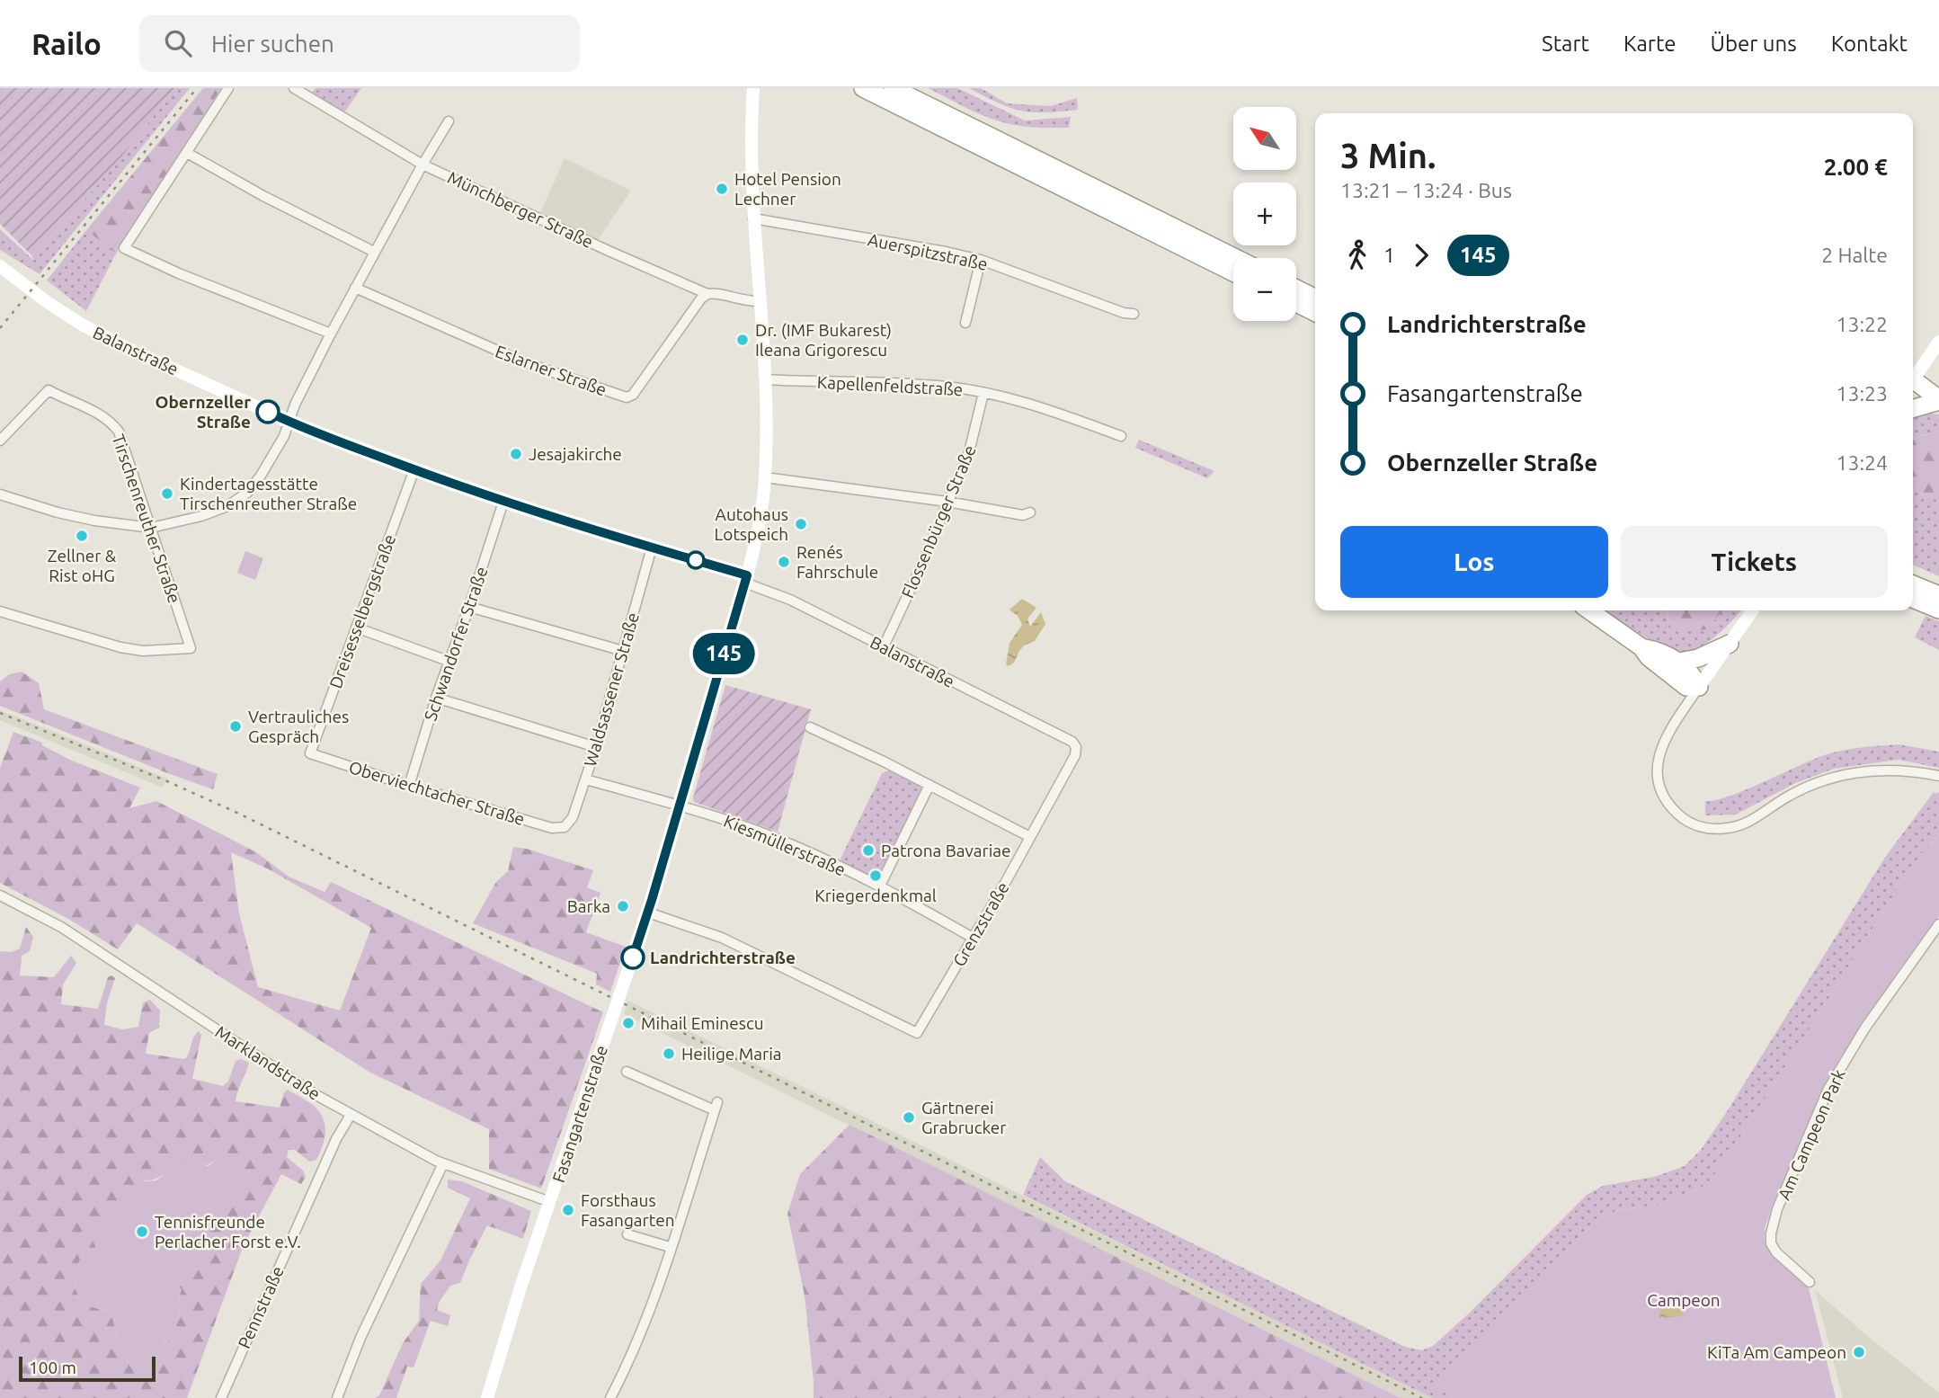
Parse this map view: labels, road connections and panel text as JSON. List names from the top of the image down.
{
  "streets": {
    "street": [
      "Münchberger Straße",
      "Auerspitzstraße",
      "Balanstraße",
      "Eslarner Straße",
      "Kapellenfeldstraße",
      "Tirschenreuther Straße",
      "Flossenbürger Straße",
      "Dreisesselbergstraße",
      "Schwandorfer Straße",
      "Waldsassener Straße",
      "Oberviechtacher Straße",
      "Kiesmüllerstraße",
      "Grenzstraße",
      "Marklandstraße",
      "Fasangartenstraße",
      "Am Campeon Park",
      "Pennstraße"
    ]
  },
  "crossings": [
    ["Münchberger Straße", "Eslarner Straße"],
    ["Münchberger Straße", "Fasangartenstraße"],
    ["Auerspitzstraße", "Fasangartenstraße"],
    ["Balanstraße", "Flossenbürger Straße"],
    ["Balanstraße", "Dreisesselbergstraße"],
    ["Balanstraße", "Schwandorfer Straße"],
    ["Balanstraße", "Waldsassener Straße"],
    ["Balanstraße", "Grenzstraße"],
    ["Balanstraße", "Fasangartenstraße"],
    ["Kapellenfeldstraße", "Flossenbürger Straße"],
    ["Kapellenfeldstraße", "Fasangartenstraße"],
    ["Dreisesselbergstraße", "Oberviechtacher Straße"],
    ["Schwandorfer Straße", "Oberviechtacher Straße"],
    ["Waldsassener Straße", "Oberviechtacher Straße"],
    ["Waldsassener Straße", "Kiesmüllerstraße"],
    ["Kiesmüllerstraße", "Grenzstraße"],
    ["Kiesmüllerstraße", "Fasangartenstraße"],
    ["Grenzstraße", "Fasangartenstraße"],
    ["Marklandstraße", "Fasangartenstraße"],
    ["Marklandstraße", "Pennstraße"]
  ],
  "parks": ["Campeon"],
  "places": [
    "Hotel Pension Lechner",
    "Dr. (IMF Bukarest) Ileana Grigorescu",
    "Obernzeller Straße",
    "Jesajakirche",
    "Kindertagesstätte Tirschenreuther Straße",
    "Autohaus Lotspeich",
    "Zellner & Rist oHG",
    "Renés Fahrschule",
    "Vertrauliches Gespräch",
    "Patrona Bavariae",
    "Kriegerdenkmal",
    "Barka",
    "Landrichterstraße",
    "Mihail Eminescu",
    "Heilige Maria",
    "Gärtnerei Grabrucker",
    "Forsthaus Fasangarten",
    "Tennisfreunde Perlacher Forst e.V.",
    "KiTa Am Campeon"
  ],
  "lines": ["bus line 145"],
  "scale_bar": "100 m",
  "north": "top left",
  "page": {
    "header": "Railo",
    "search": "Hier suchen",
    "nav": [
      "Start",
      "Karte",
      "Über uns",
      "Kontakt"
    ],
    "on_map": "145",
    "map_buttons": ["+", "−"],
    "heading": ["3 Min.", "13:21 – 13:24 · Bus", "2.00 €"],
    "legs": ["1", "145", "2 Halte"],
    "list": [
      {
        "name": "Landrichterstraße",
        "value": "13:22"
      },
      {
        "name": "Fasangartenstraße",
        "value": "13:23"
      },
      {
        "name": "Obernzeller Straße",
        "value": "13:24"
      }
    ],
    "buttons": ["Los", "Tickets"],
    "scale": "100 m"
  }
}
